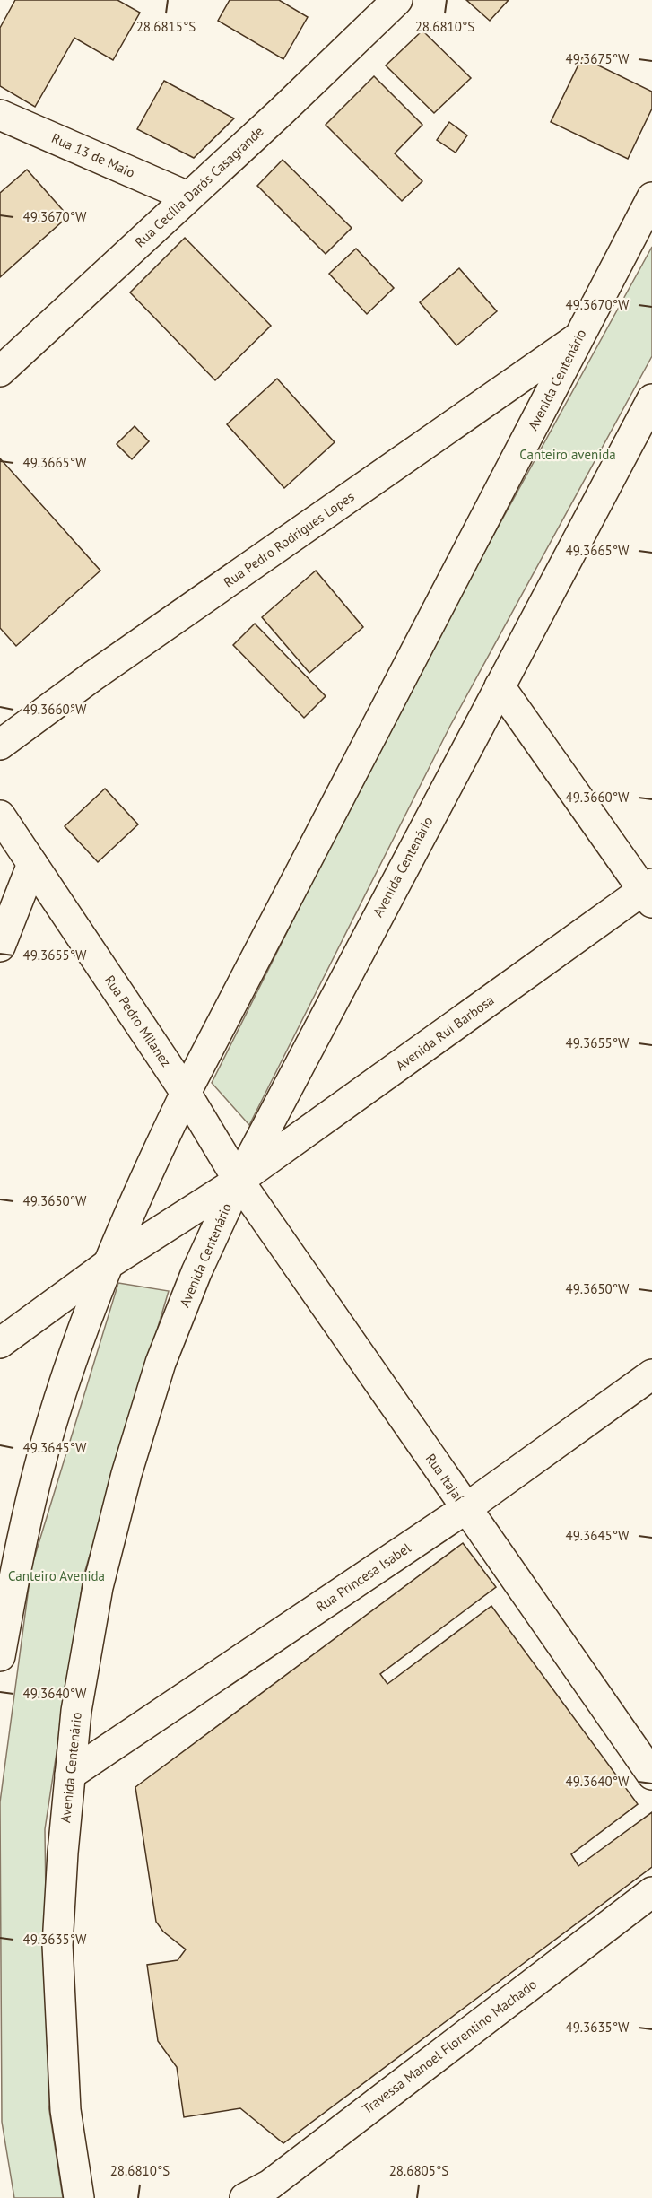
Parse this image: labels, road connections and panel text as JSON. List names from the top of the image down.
{
  "streets": {
    "main road": [
      "Rua 13 de Maio",
      "Rua Cecília Darós Casagrande",
      "Avenida Centenário",
      "Rua Pedro Rodrigues Lopes",
      "Rua Pedro Milanez",
      "Avenida Rui Barbosa",
      "Rua Itajaí",
      "Rua Princesa Isabel",
      "Travessa Manoel Florentino Machado"
    ]
  },
  "crossings": [
    ["Rua 13 de Maio", "Rua Cecília Darós Casagrande"],
    ["Avenida Centenário", "Rua Pedro Rodrigues Lopes"],
    ["Avenida Centenário", "Rua Pedro Milanez"],
    ["Avenida Centenário", "Avenida Rui Barbosa"],
    ["Avenida Centenário", "Rua Itajaí"],
    ["Avenida Centenário", "Rua Princesa Isabel"],
    ["Rua Pedro Milanez", "Avenida Rui Barbosa"],
    ["Rua Pedro Milanez", "Rua Itajaí"],
    ["Avenida Rui Barbosa", "Rua Itajaí"],
    ["Rua Itajaí", "Rua Princesa Isabel"]
  ],
  "parks": ["Canteiro avenida", "Canteiro Avenida"],
  "coordinates": [
    "28.6815°S",
    "28.6810°S",
    "49.3675°W",
    "49.3670°W",
    "49.3665°W",
    "49.3660°W",
    "49.3655°W",
    "49.3650°W",
    "49.3645°W",
    "49.3640°W",
    "49.3635°W",
    "28.6805°S"
  ]
}
